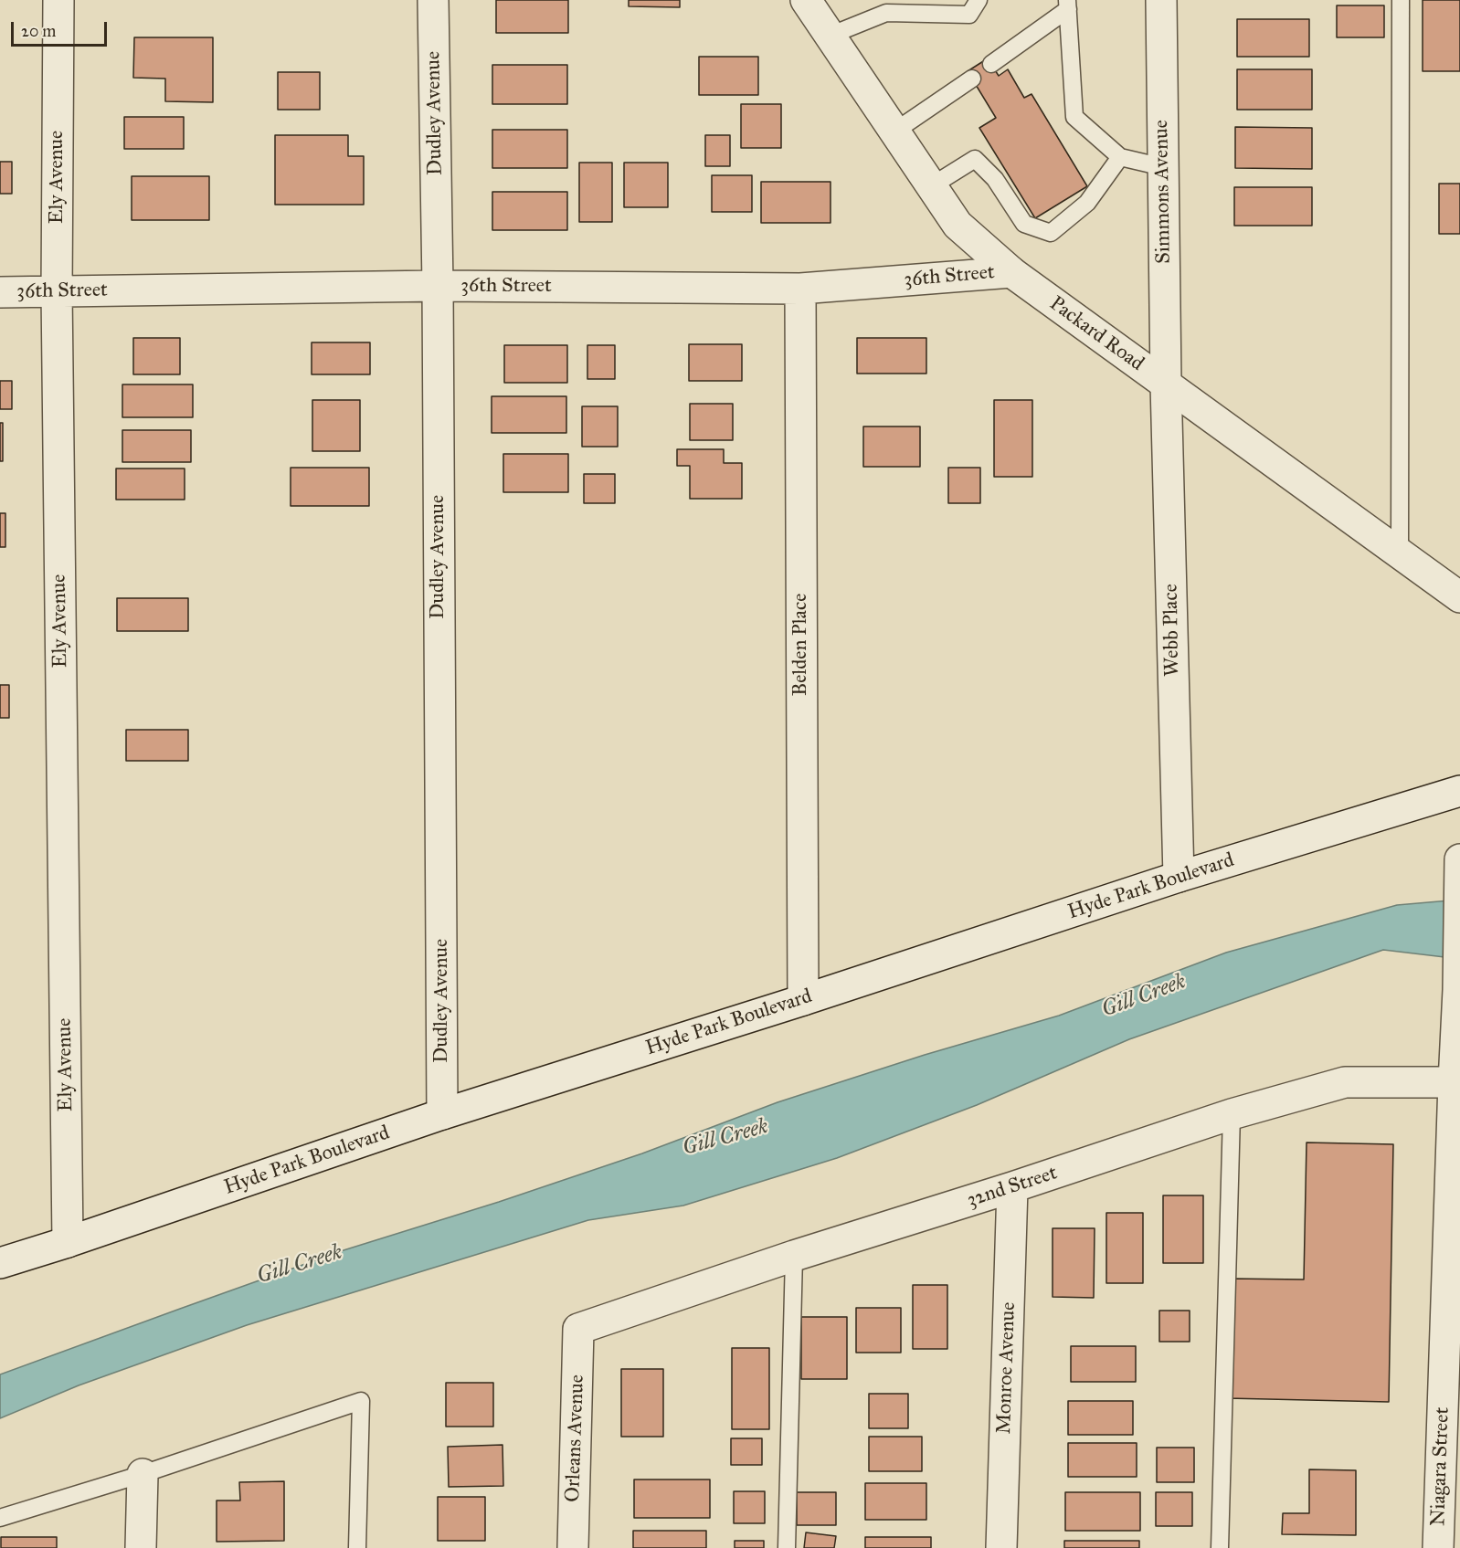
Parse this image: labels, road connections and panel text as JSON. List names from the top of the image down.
{
  "streets": {
    "street": [
      "Dudley Avenue",
      "Ely Avenue",
      "Simmons Avenue",
      "36th Street",
      "Packard Road",
      "Webb Place",
      "Belden Place",
      "Hyde Park Boulevard",
      "32nd Street",
      "Monroe Avenue",
      "Orleans Avenue",
      "Niagara Street"
    ]
  },
  "crossings": [
    ["Dudley Avenue", "36th Street"],
    ["Dudley Avenue", "Hyde Park Boulevard"],
    ["Ely Avenue", "36th Street"],
    ["Ely Avenue", "Hyde Park Boulevard"],
    ["Simmons Avenue", "Packard Road"],
    ["Simmons Avenue", "Webb Place"],
    ["36th Street", "Packard Road"],
    ["36th Street", "Belden Place"],
    ["Packard Road", "Webb Place"],
    ["Webb Place", "Hyde Park Boulevard"],
    ["Belden Place", "Hyde Park Boulevard"],
    ["32nd Street", "Monroe Avenue"],
    ["32nd Street", "Orleans Avenue"],
    ["32nd Street", "Niagara Street"]
  ],
  "water": ["Gill Creek"],
  "scale_bar": "20 m"
}
